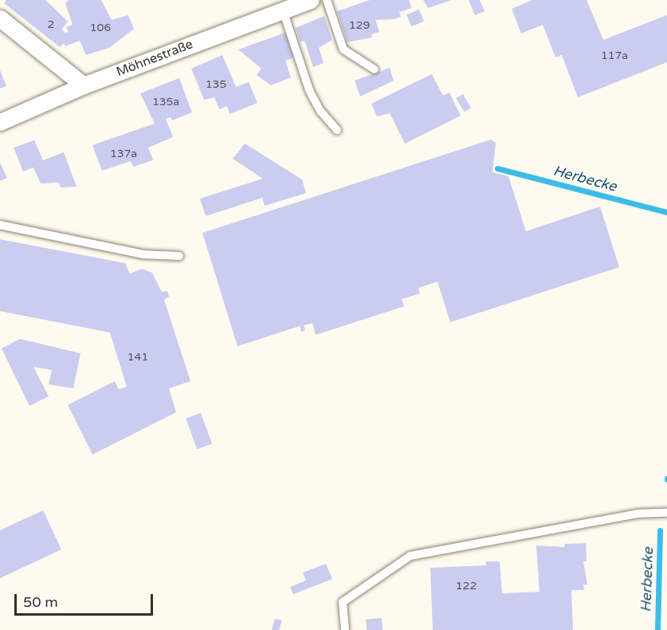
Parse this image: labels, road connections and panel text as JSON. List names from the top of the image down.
{
  "streets": {
    "street": ["Möhnestraße"]
  },
  "water": ["Herbecke"],
  "house_numbers": [
    "2",
    "129",
    "106",
    "117a",
    "135",
    "135a",
    "137a",
    "141",
    "122"
  ],
  "scale_bar": "50 m"
}
